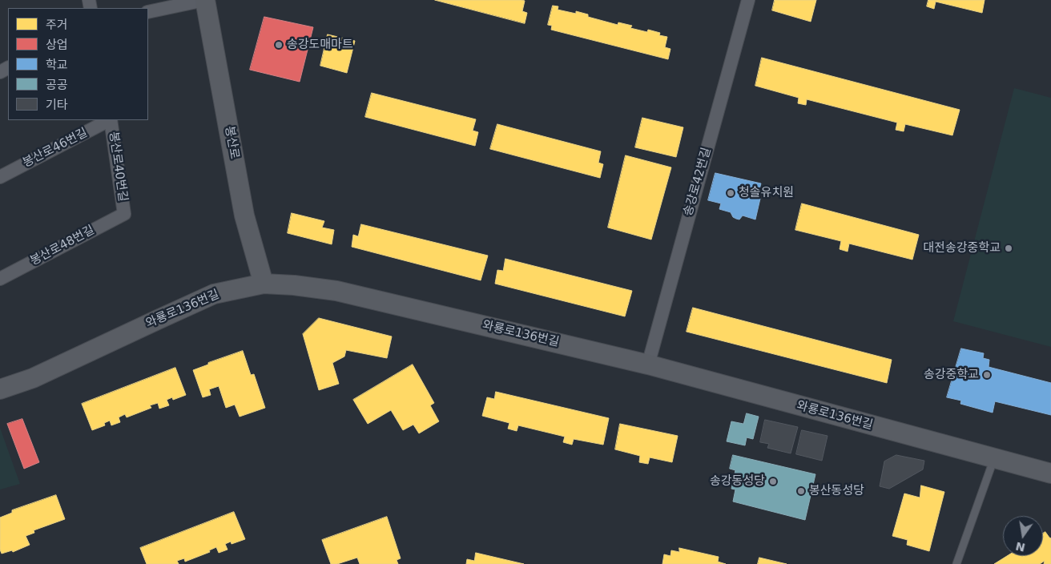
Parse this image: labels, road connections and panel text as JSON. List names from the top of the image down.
{
  "streets": {
    "main road": ["봉산로", "와룡로136번길"],
    "street": [
      "봉산로46번길",
      "봉산로40번길",
      "송강로42번길",
      "봉산로48번길"
    ]
  },
  "crossings": [
    ["봉산로", "와룡로136번길"],
    ["봉산로40번길", "봉산로48번길"],
    ["송강로42번길", "와룡로136번길"]
  ],
  "places": [
    "송강도매마트",
    "청솔유치원",
    "대전송강중학교",
    "송강중학교",
    "송강동성당",
    "봉산동성당"
  ],
  "legend": [
    "주거",
    "상업",
    "학교",
    "공공",
    "기타"
  ],
  "north": "bottom"
}
